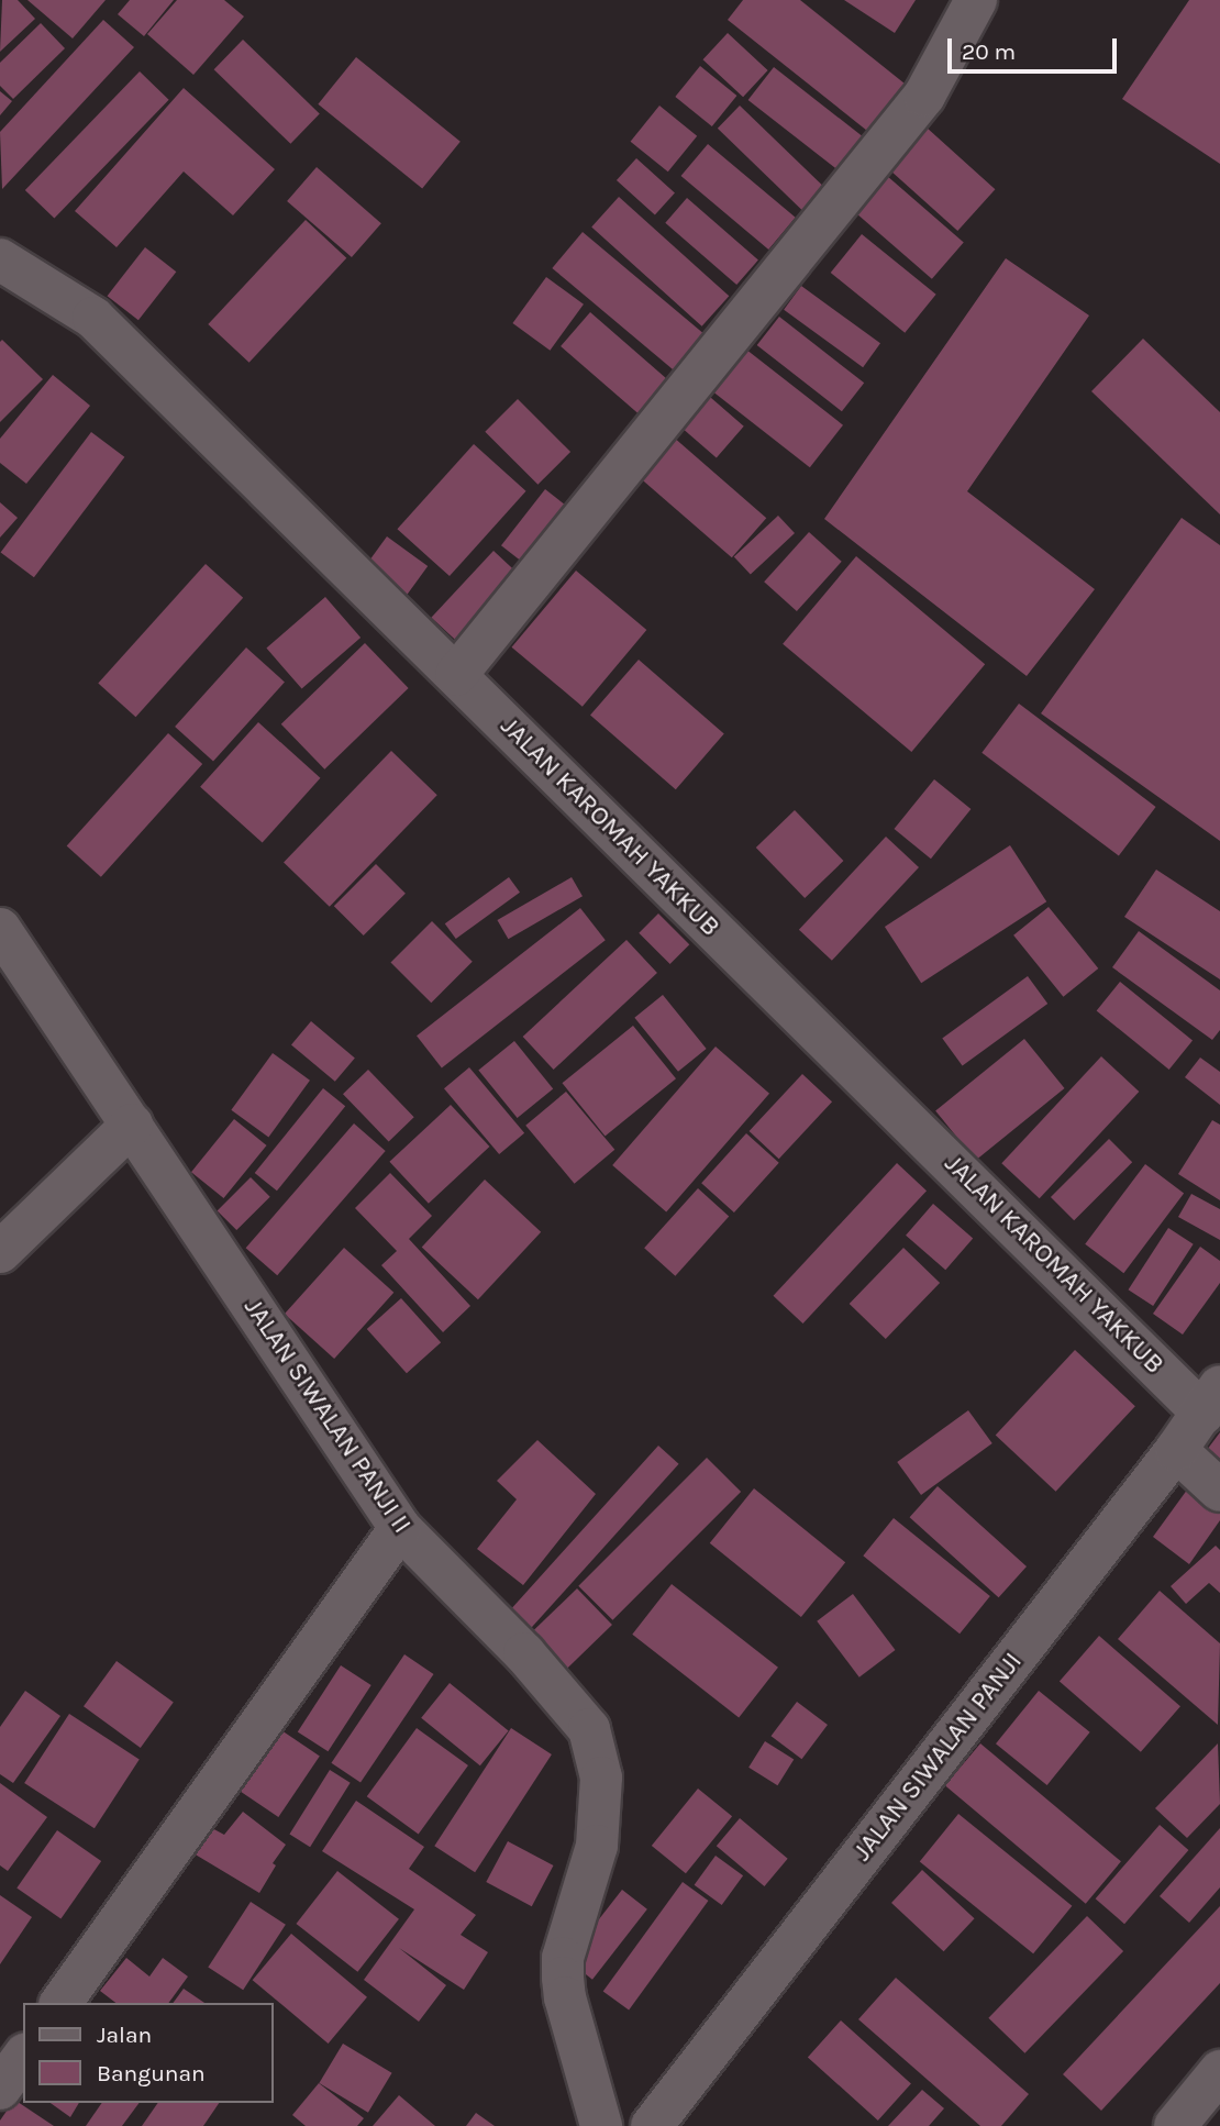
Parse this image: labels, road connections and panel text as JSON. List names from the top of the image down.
{
  "streets": {
    "street": ["JALAN KAROMAH YAKKUB", "JALAN SIWALAN PANJI II", "JALAN SIWALAN PANJI"]
  },
  "crossings": [
    ["JALAN KAROMAH YAKKUB", "JALAN SIWALAN PANJI"]
  ],
  "legend": ["Jalan", "Bangunan"],
  "scale_bar": "20 m"
}
